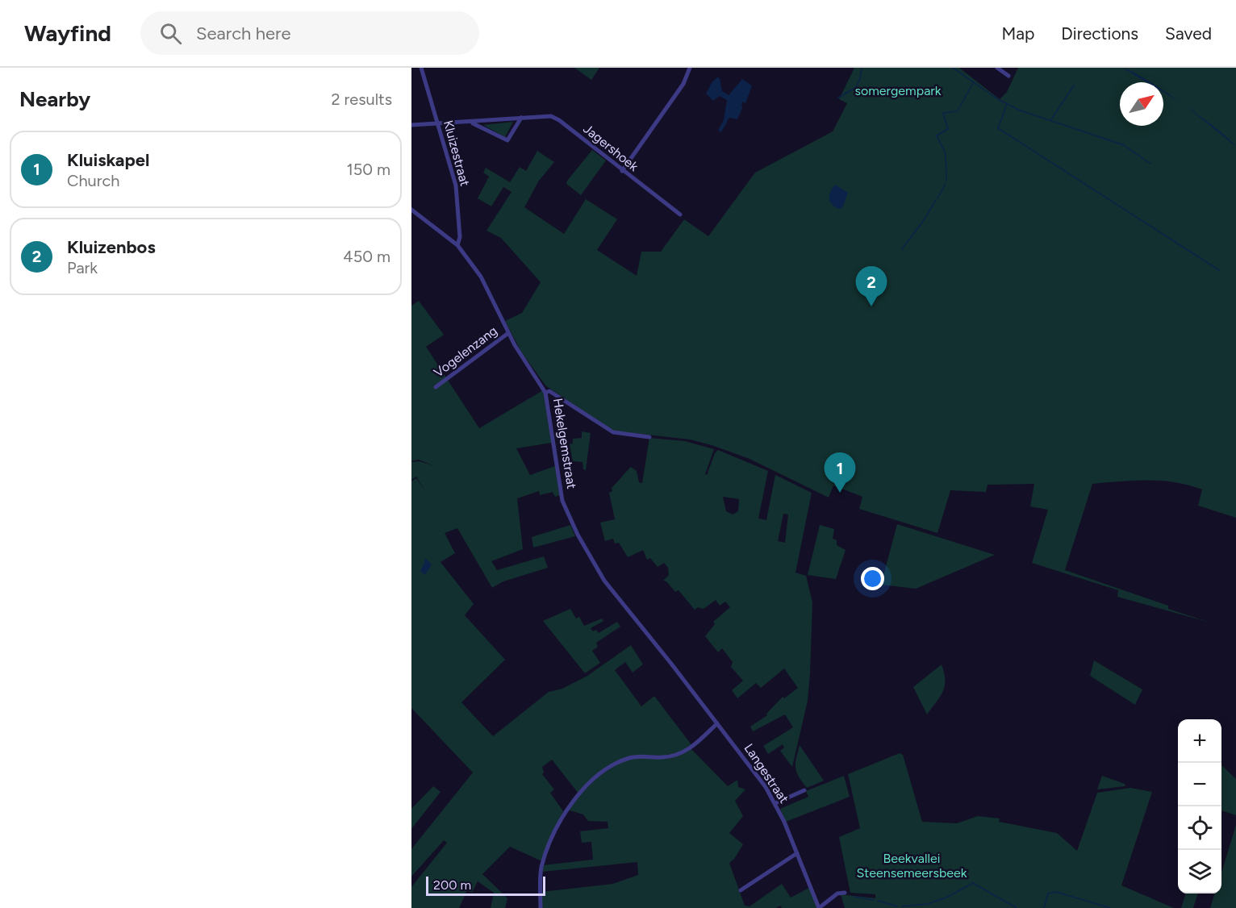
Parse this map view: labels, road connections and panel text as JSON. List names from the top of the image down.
{
  "streets": {
    "street": [
      "Jagershoek",
      "Kluizestraat",
      "Vogelenzang",
      "Hekelgemstraat",
      "Langestraat"
    ]
  },
  "crossings": [
    ["Jagershoek", "Kluizestraat"],
    ["Kluizestraat", "Hekelgemstraat"],
    ["Vogelenzang", "Hekelgemstraat"],
    ["Hekelgemstraat", "Langestraat"]
  ],
  "parks": ["somergempark", "Beekvallei Steensemeersbeek"],
  "scale_bar": "200 m",
  "north": "top right",
  "page": {
    "header": "Wayfind",
    "search": "Search here",
    "nav": ["Map", "Directions", "Saved"],
    "heading": ["Nearby", "2 results"],
    "list": [
      {
        "mark": "1",
        "name": "Kluiskapel",
        "note": "Church",
        "value": "150 m"
      },
      {
        "mark": "2",
        "name": "Kluizenbos",
        "note": "Park",
        "value": "450 m"
      }
    ],
    "pins": ["2", "1"],
    "map_buttons": ["+", "−"],
    "scale": "200 m"
  }
}
